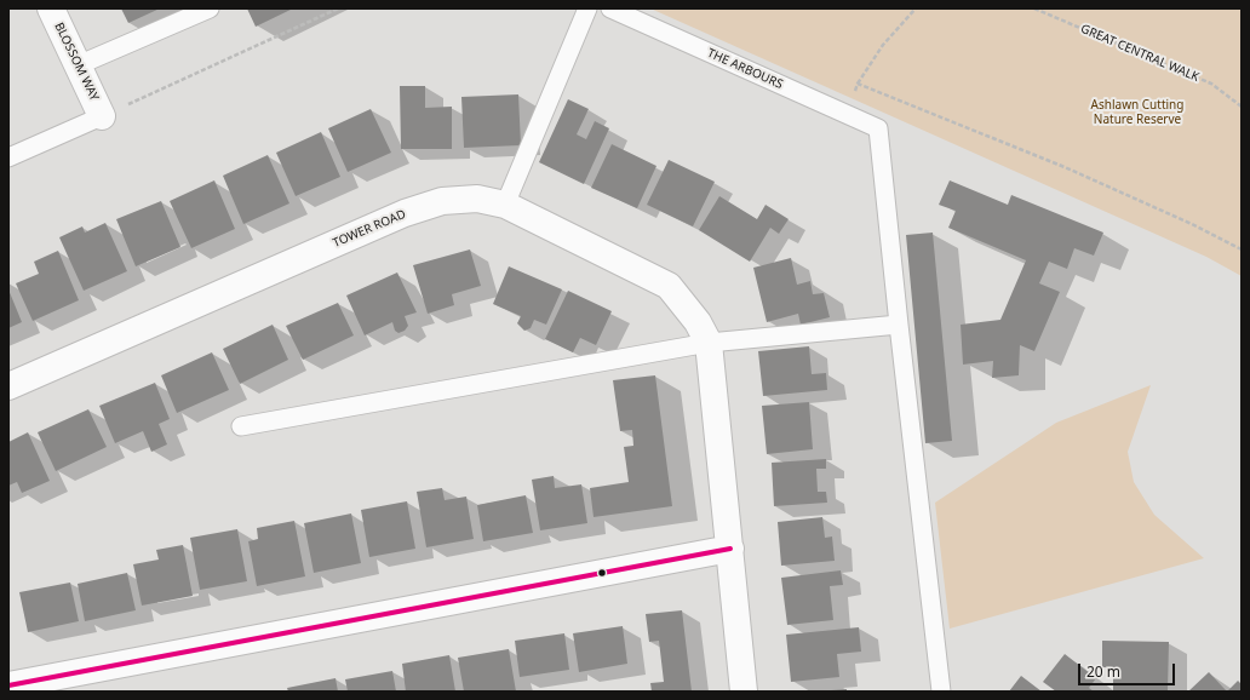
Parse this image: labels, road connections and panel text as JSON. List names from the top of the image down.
{
  "streets": {
    "street": ["BLOSSOM WAY", "TOWER ROAD"],
    "lane": ["THE ARBOURS"],
    "path": ["GREAT CENTRAL WALK"]
  },
  "parks": ["Ashlawn Cutting Nature Reserve"],
  "scale_bar": "20 m"
}
